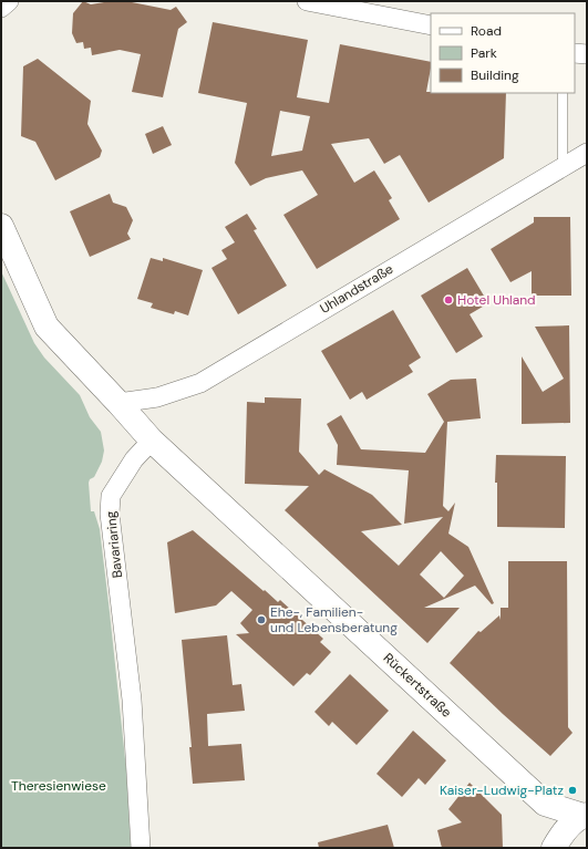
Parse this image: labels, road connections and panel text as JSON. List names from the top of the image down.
{
  "streets": {
    "street": ["Uhlandstraße", "Bavariaring", "Rückertstraße"]
  },
  "crossings": [
    ["Bavariaring", "Rückertstraße"]
  ],
  "parks": ["Theresienwiese"],
  "places": ["Hotel Uhland", "Ehe-, Familien- und Lebensberatung", "Kaiser-Ludwig-Platz"],
  "legend": ["Road", "Park", "Building"]
}
